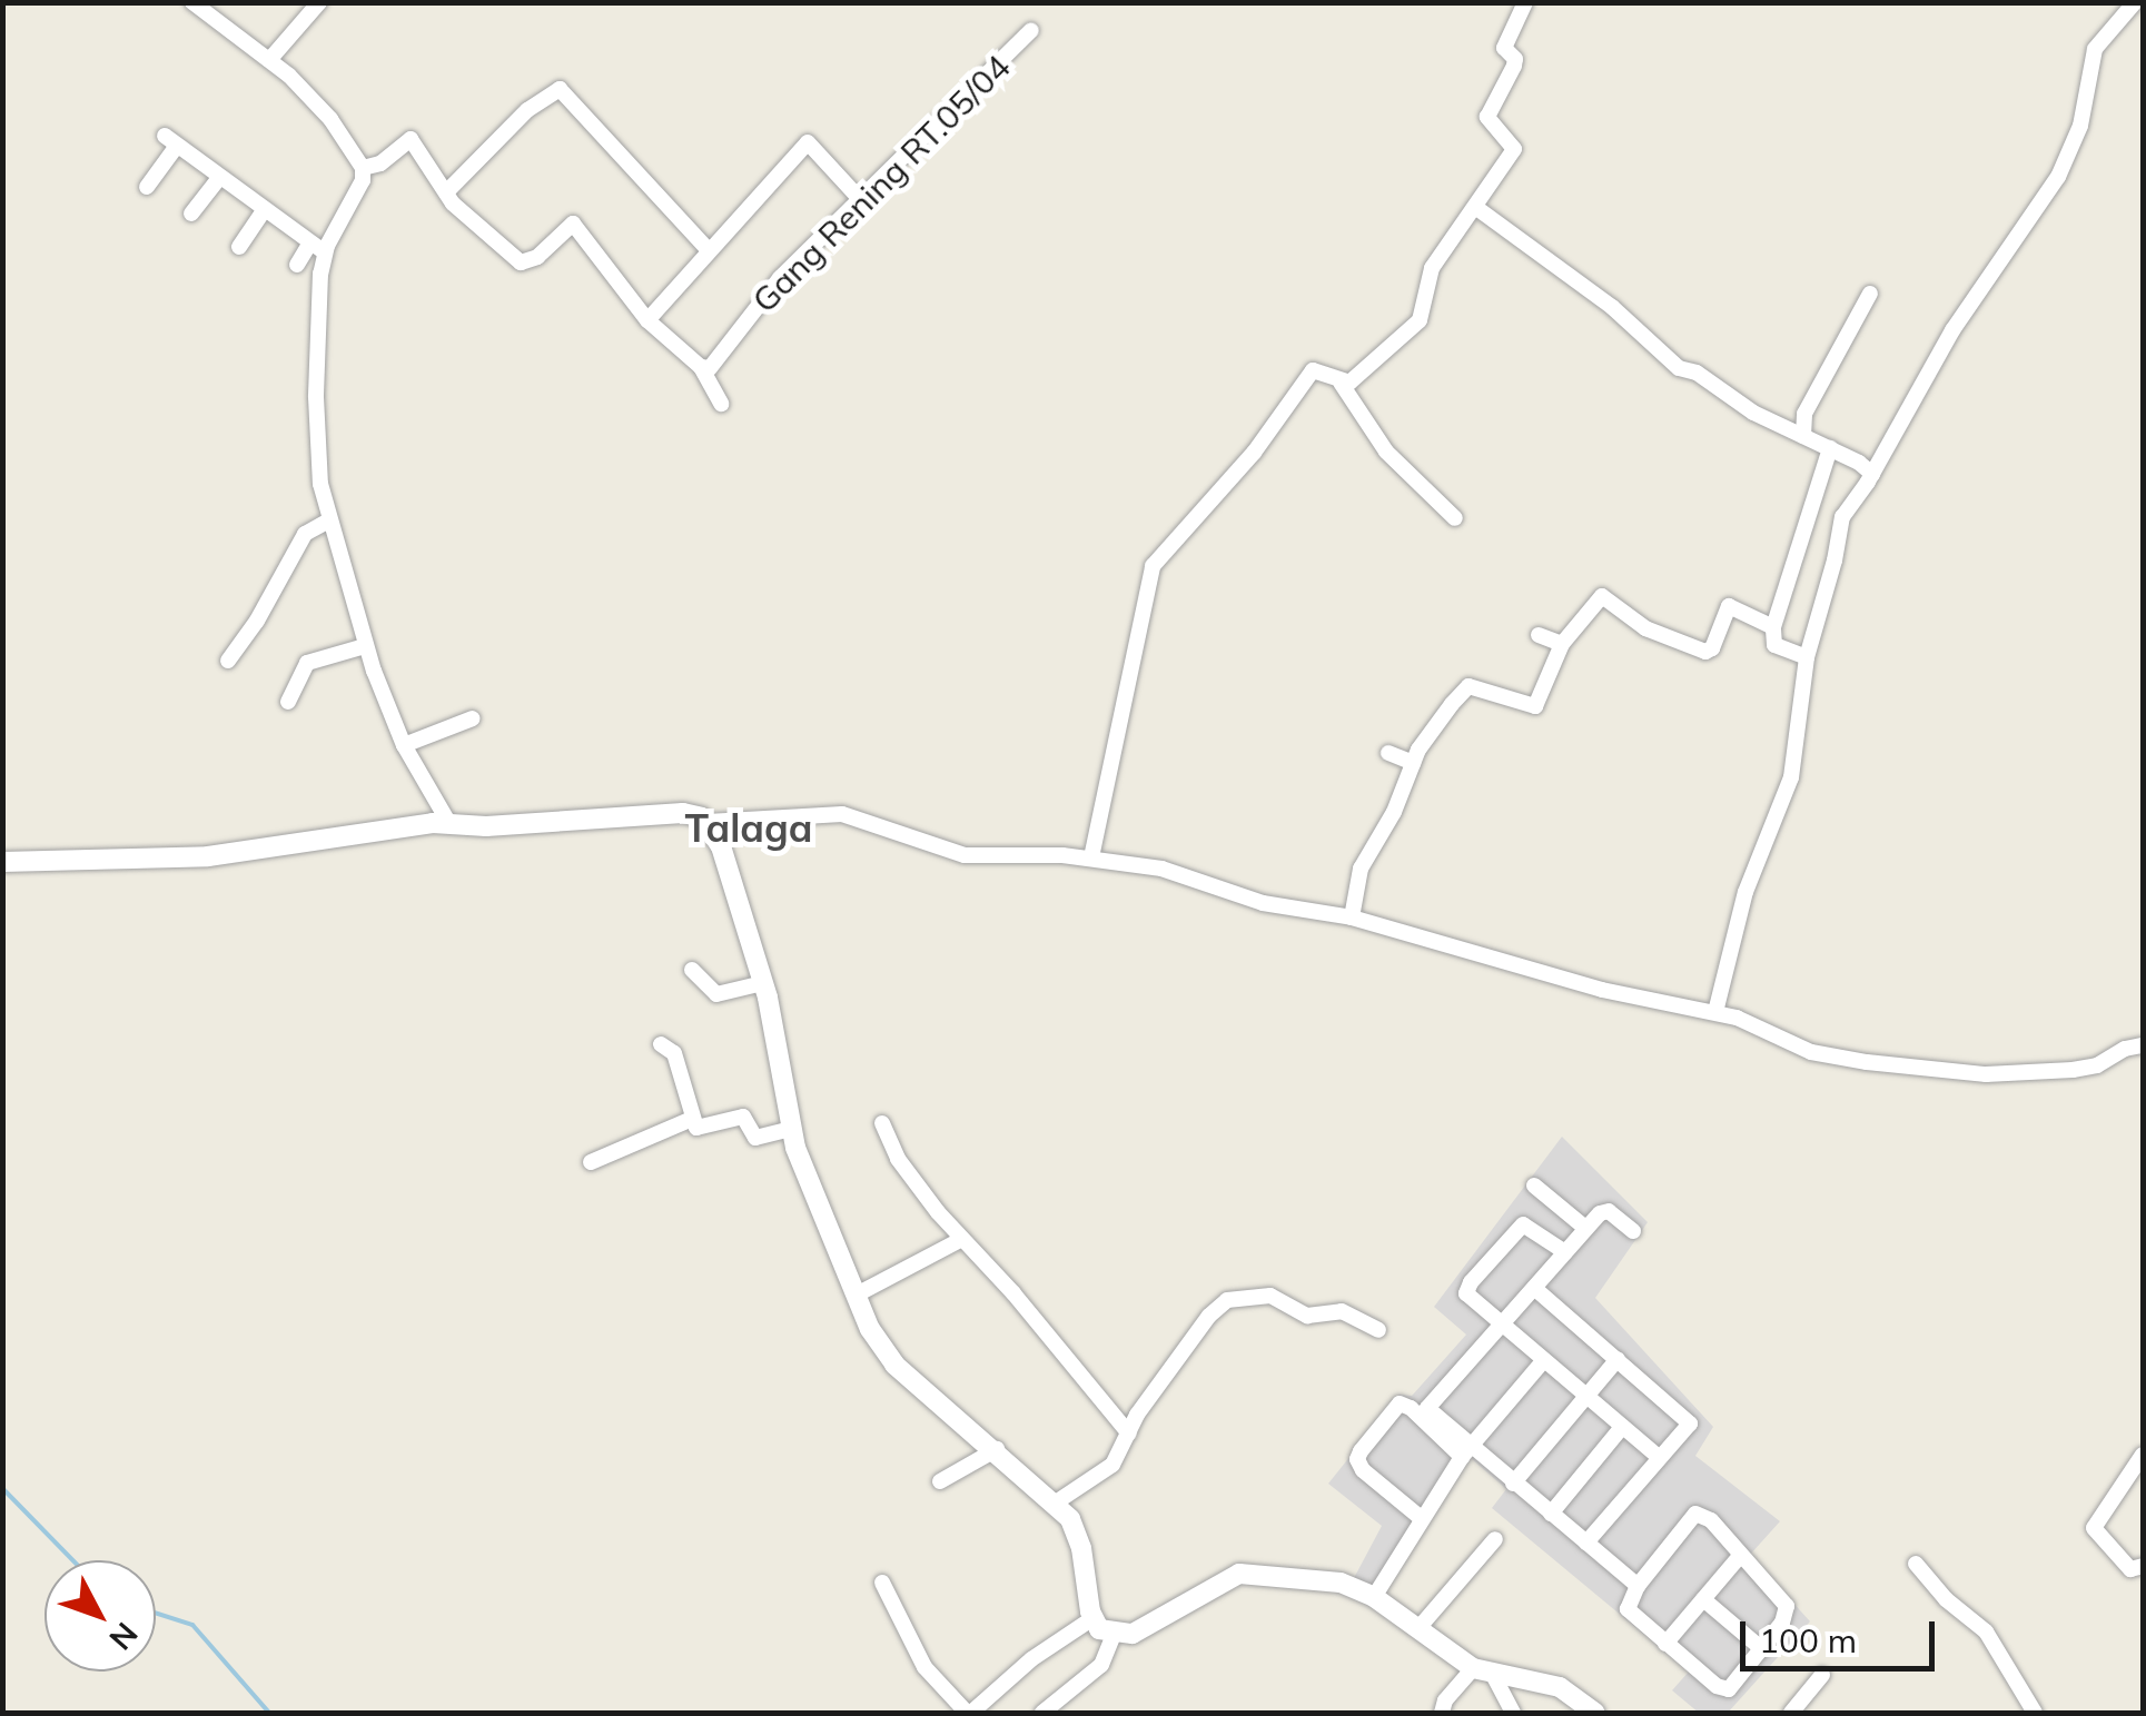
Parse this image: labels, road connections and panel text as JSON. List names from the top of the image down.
{
  "streets": {
    "street": ["Gang Rening RT.05/04"]
  },
  "districts": ["Talaga"],
  "scale_bar": "100 m",
  "north": "bottom right"
}
